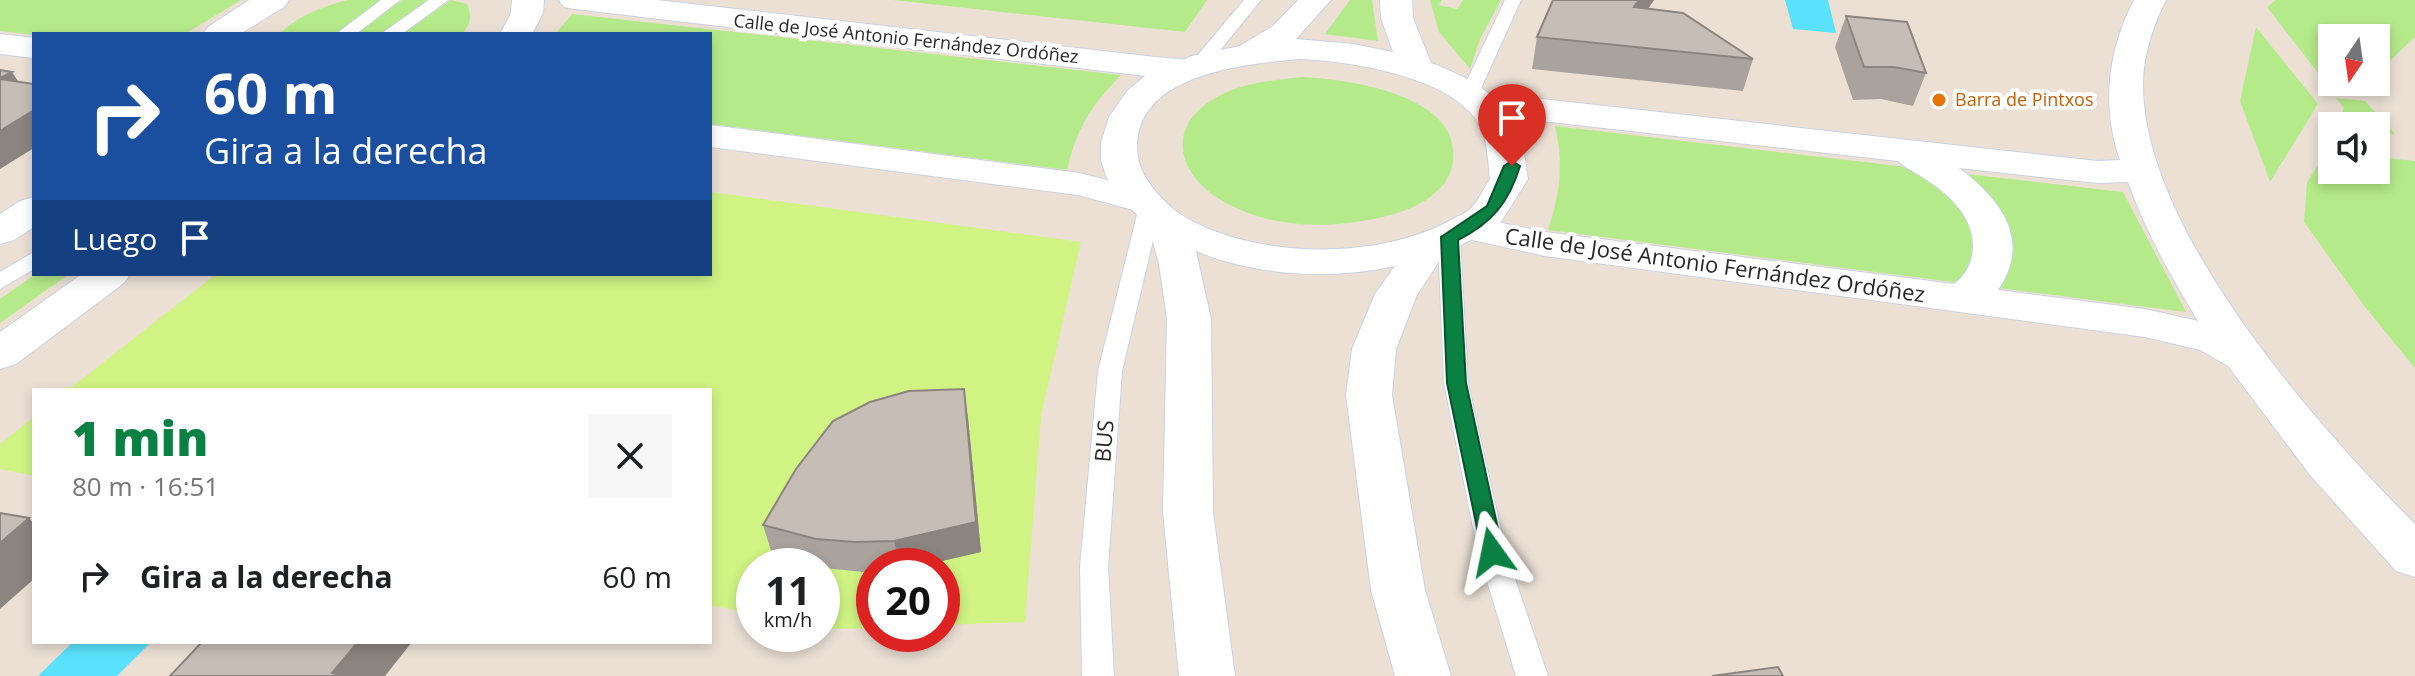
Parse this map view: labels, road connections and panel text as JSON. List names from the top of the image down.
{
  "streets": {
    "street": ["Calle de José Antonio Fernández Ordóñez"],
    "lane": ["BUS"]
  },
  "places": ["Barra de Pintxos"],
  "north": "bottom",
  "page": {
    "turn": ["60 m", "Gira a la derecha"],
    "then": "Luego",
    "heading": ["1 min", "80 m · 16:51"],
    "list": [
      {
        "name": "Gira a la derecha",
        "value": "60 m"
      }
    ],
    "speed": "11 km/h",
    "limit": "20"
  }
}
